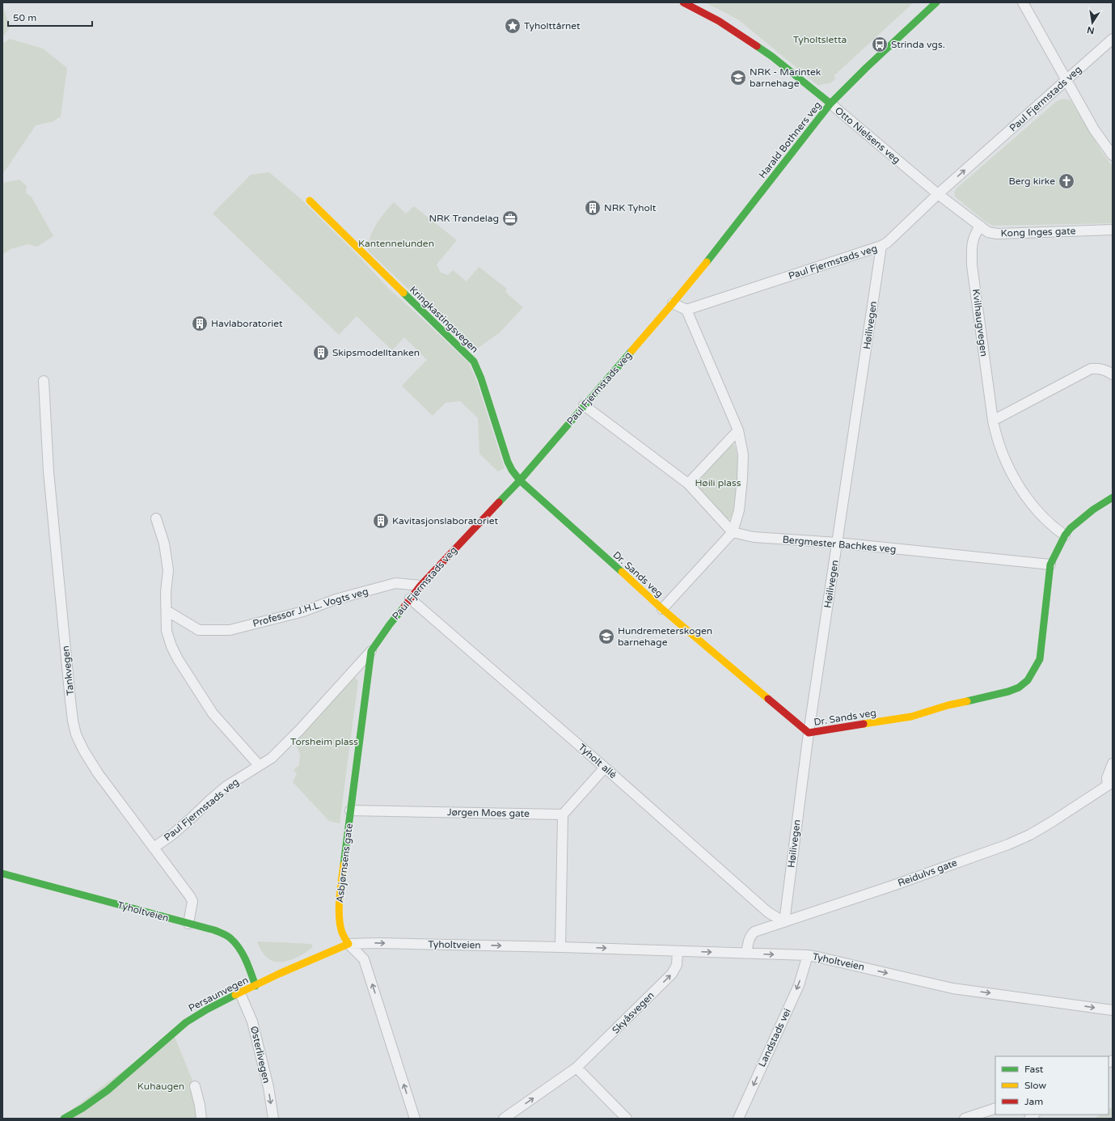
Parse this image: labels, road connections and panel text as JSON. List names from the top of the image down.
{
  "streets": {
    "street": [
      "Paul Fjermstads veg",
      "Otto Nielsens veg",
      "Harald Bothners veg",
      "Kong Inges gate",
      "Kringkastingsvegen",
      "Kvilhaugvegen",
      "Høilivegen",
      "Bergmester Bachkes veg",
      "Dr. Sands veg",
      "Professor J.H.L. Vogts veg",
      "Tankvegen",
      "Tyholt allé",
      "Jørgen Moes gate",
      "Asbjørnsens gate",
      "Reidulvs gate",
      "Tyholtveien",
      "Persaunvegen",
      "Skyåsvegen",
      "Landstads vei",
      "Østerlivegen"
    ]
  },
  "crossings": [
    ["Paul Fjermstads veg", "Otto Nielsens veg"],
    ["Paul Fjermstads veg", "Harald Bothners veg"],
    ["Paul Fjermstads veg", "Kong Inges gate"],
    ["Paul Fjermstads veg", "Kringkastingsvegen"],
    ["Paul Fjermstads veg", "Høilivegen"],
    ["Paul Fjermstads veg", "Dr. Sands veg"],
    ["Paul Fjermstads veg", "Professor J.H.L. Vogts veg"],
    ["Paul Fjermstads veg", "Tankvegen"],
    ["Paul Fjermstads veg", "Tyholt allé"],
    ["Paul Fjermstads veg", "Asbjørnsens gate"],
    ["Otto Nielsens veg", "Harald Bothners veg"],
    ["Otto Nielsens veg", "Kong Inges gate"],
    ["Kong Inges gate", "Kvilhaugvegen"],
    ["Kringkastingsvegen", "Dr. Sands veg"],
    ["Kvilhaugvegen", "Dr. Sands veg"],
    ["Høilivegen", "Bergmester Bachkes veg"],
    ["Høilivegen", "Dr. Sands veg"],
    ["Høilivegen", "Tyholt allé"],
    ["Høilivegen", "Reidulvs gate"],
    ["Bergmester Bachkes veg", "Dr. Sands veg"],
    ["Tankvegen", "Tyholtveien"],
    ["Tyholt allé", "Reidulvs gate"],
    ["Jørgen Moes gate", "Asbjørnsens gate"],
    ["Asbjørnsens gate", "Tyholtveien"],
    ["Asbjørnsens gate", "Persaunvegen"],
    ["Reidulvs gate", "Tyholtveien"],
    ["Tyholtveien", "Persaunvegen"],
    ["Tyholtveien", "Skyåsvegen"],
    ["Tyholtveien", "Landstads vei"],
    ["Persaunvegen", "Østerlivegen"]
  ],
  "one_way": [
    "Asbjørnsens gate",
    "Tyholtveien",
    "Skyåsvegen",
    "Landstads vei",
    "Østerlivegen"
  ],
  "parks": [
    "Tyholtsletta",
    "Kantennelunden",
    "Høili plass",
    "Torsheim plass",
    "Kuhaugen"
  ],
  "places": {
    "place": ["Tyholttårnet"],
    "bus stop": ["Strinda vgs."],
    "school or university": ["NRK - Marintek barnehage", "Hundremeterskogen barnehage"],
    "church": ["Berg kirke"],
    "building": [
      "NRK Tyholt",
      "Havlaboratoriet",
      "Skipsmodelltanken",
      "Kavitasjonslaboratoriet"
    ],
    "office": ["NRK Trøndelag"]
  },
  "legend": ["Fast", "Slow", "Jam"],
  "scale_bar": "50 m",
  "north": "bottom"
}
